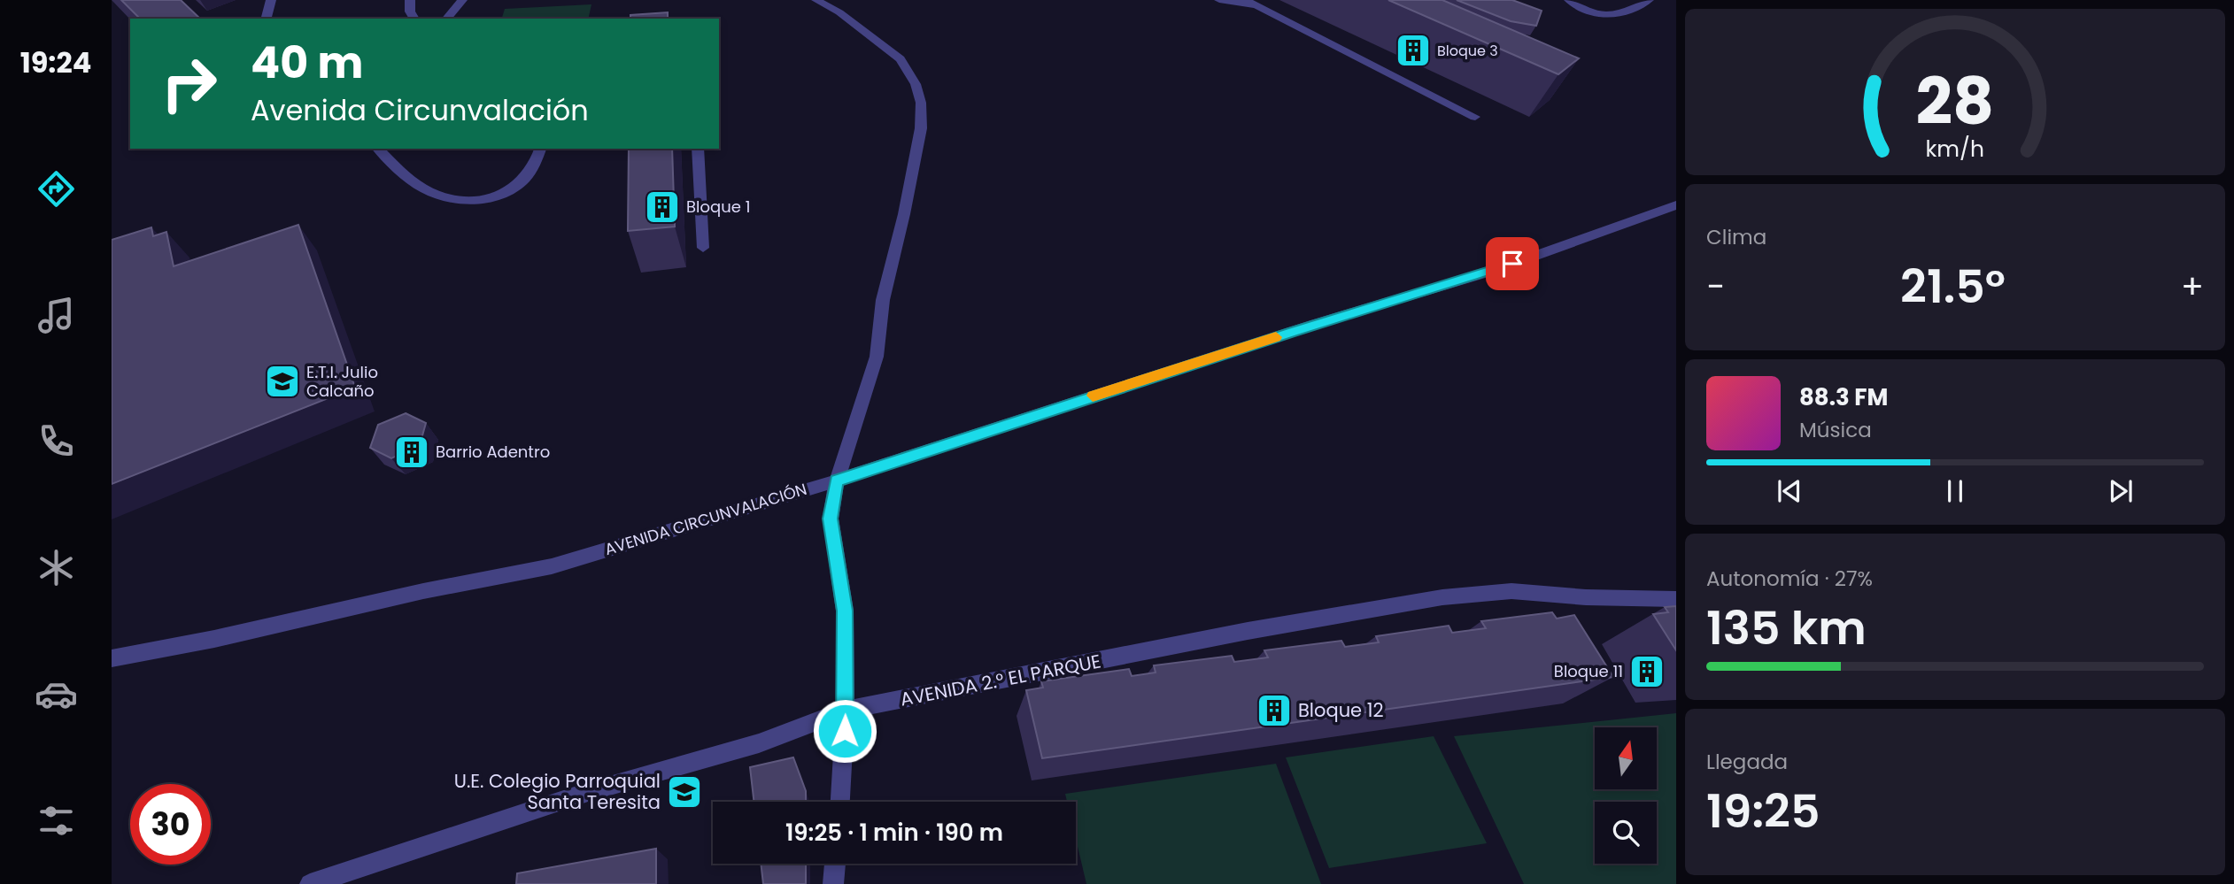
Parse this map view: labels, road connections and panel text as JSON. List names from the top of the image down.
{
  "streets": {
    "street": ["AVENIDA CIRCUNVALACIÓN", "AVENIDA 2.° EL PARQUE"]
  },
  "places": {
    "building": [
      "Bloque 3",
      "Bloque 1",
      "Barrio Adentro",
      "Bloque 11",
      "Bloque 12"
    ],
    "school or university": ["E.T.I. Julio Calcaño", "U.E. Colegio Parroquial Santa Teresita"]
  },
  "north": "top",
  "page": {
    "tabs": "19:24",
    "turn": ["40 m", "Avenida Circunvalación"],
    "tile": [
      "Clima",
      ["Autonomía · 27%", "135 km"],
      ["Llegada", "19:25"]
    ],
    "heat": ["−", "21.5°", "+"],
    "song": ["88.3 FM", "Música"],
    "limit": "30",
    "trip": "19:25 · 1 min · 190 m",
    "gauge": ["28", "km/h"]
  }
}
